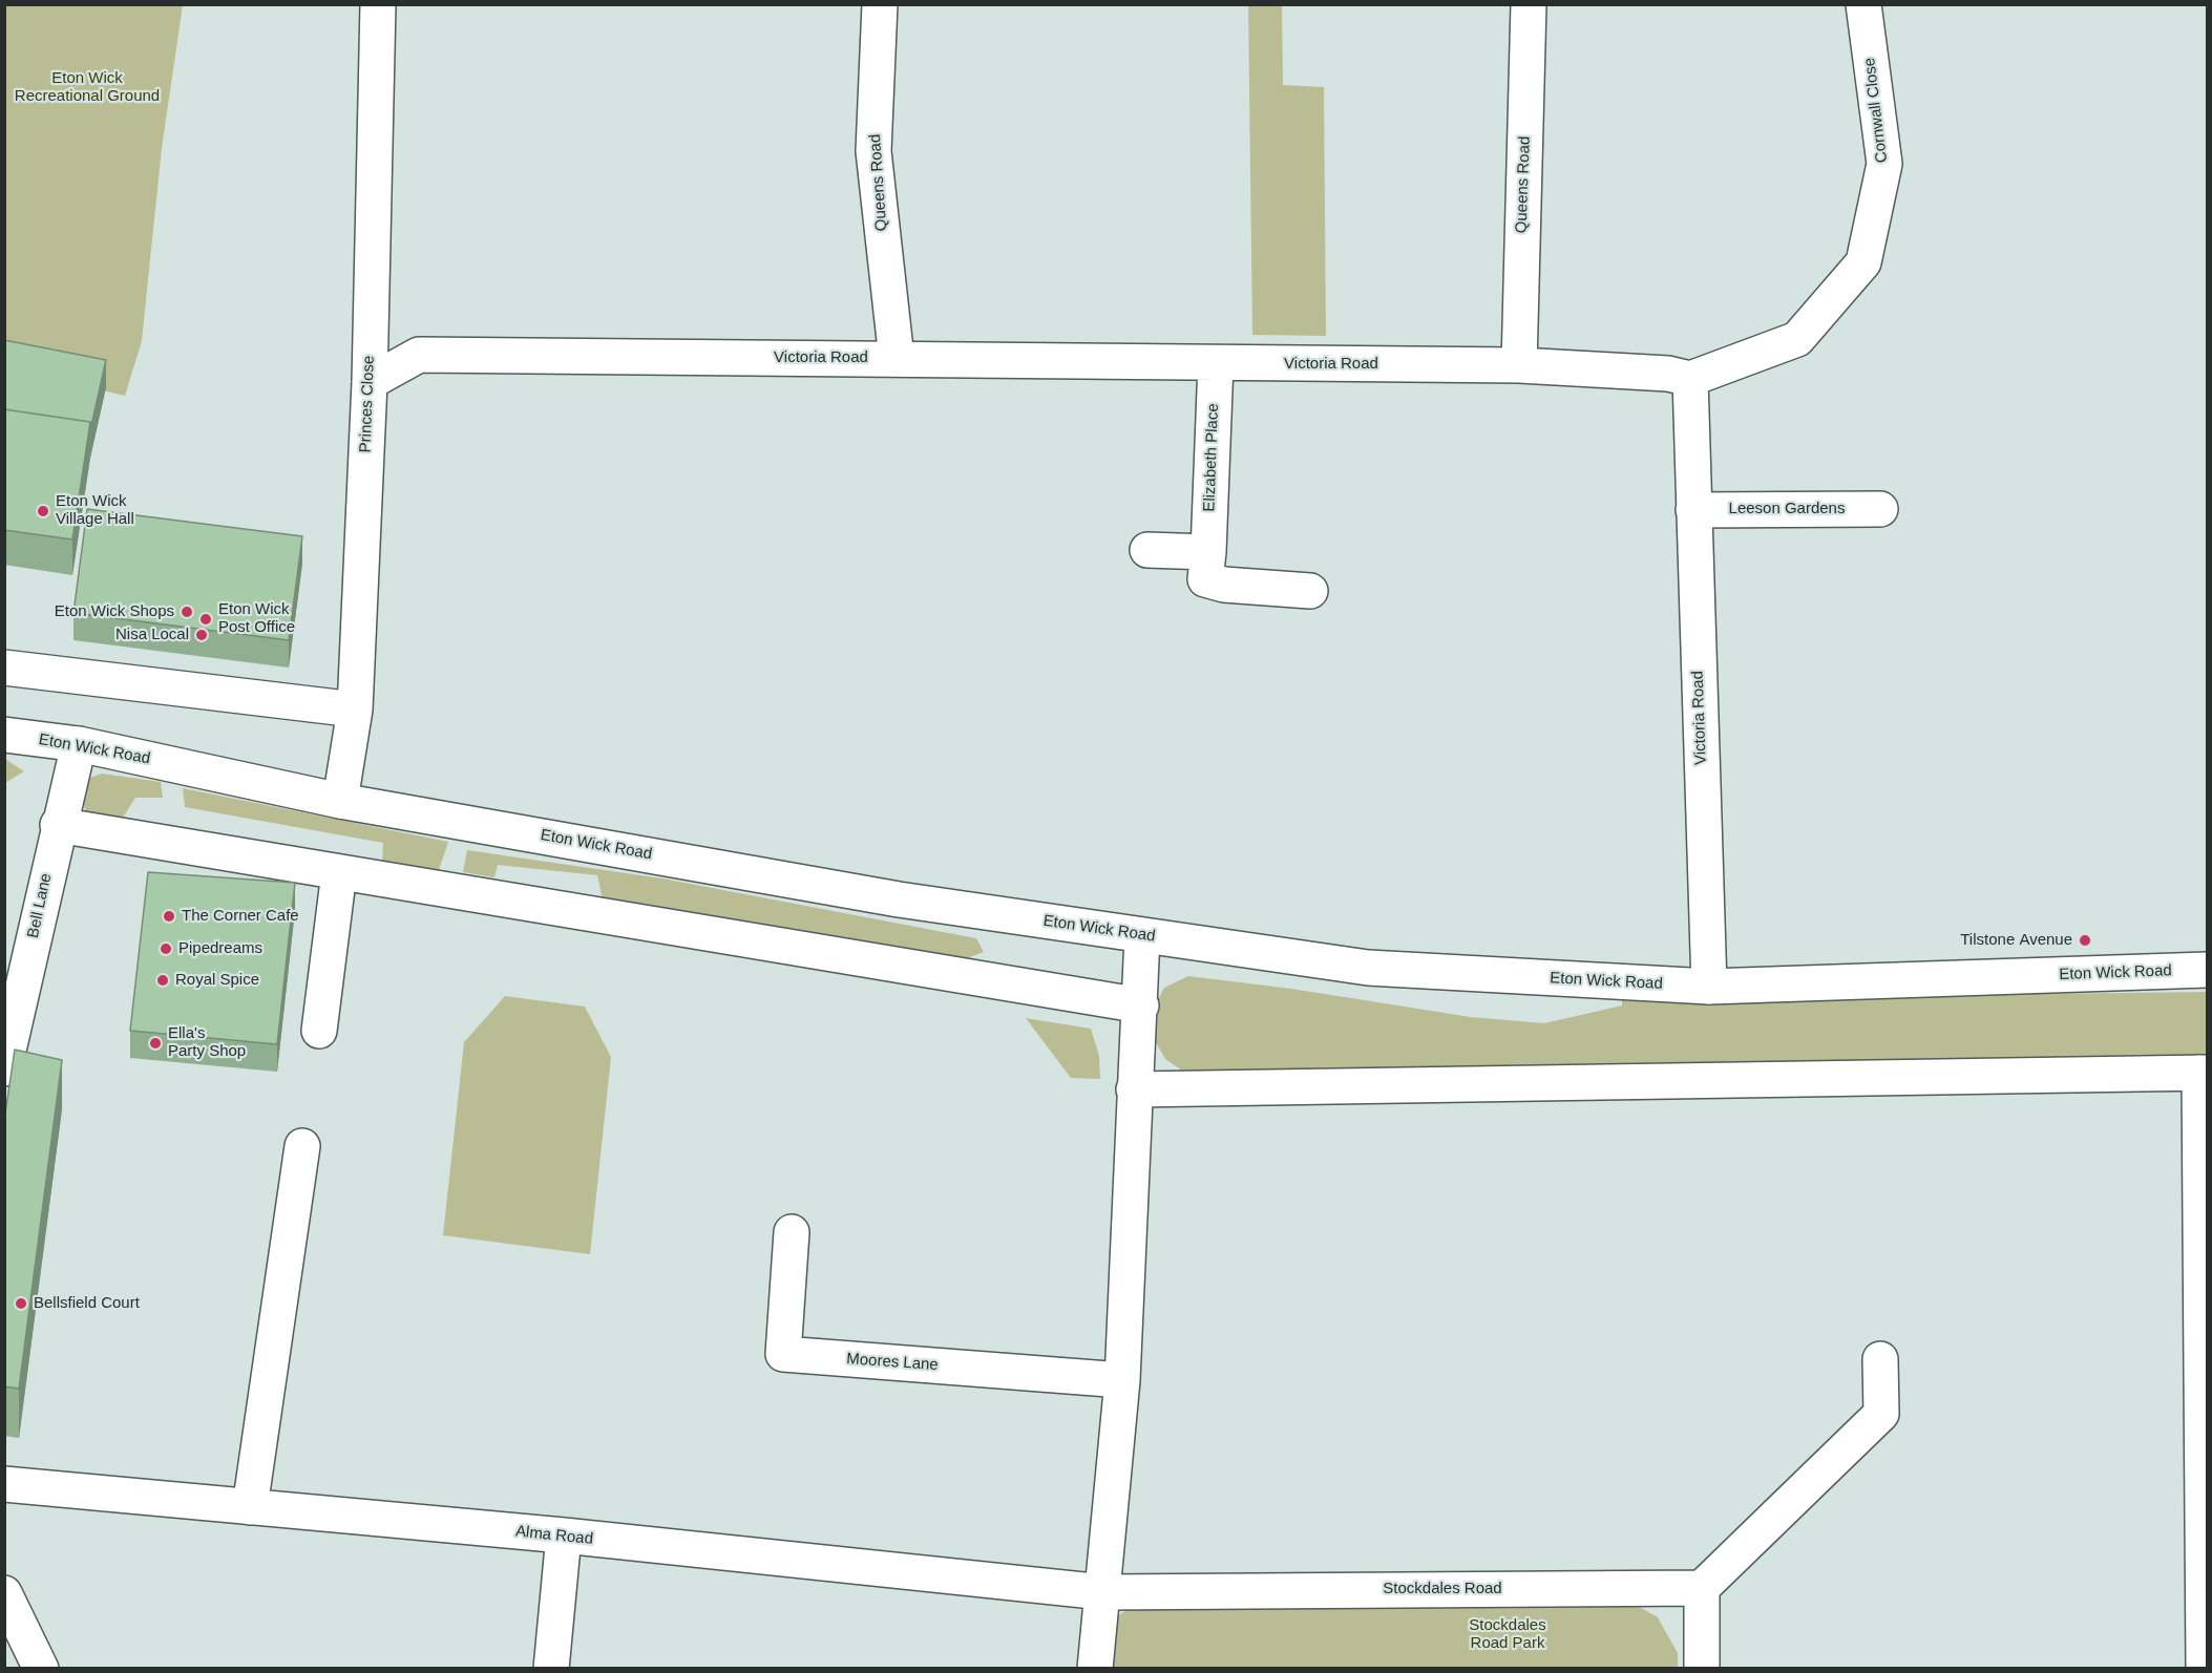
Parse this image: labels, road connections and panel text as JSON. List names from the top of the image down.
{
  "streets": {
    "street": [
      "Cornwall Close",
      "Queens Road",
      "Victoria Road",
      "Princes Close",
      "Elizabeth Place",
      "Leeson Gardens",
      "Eton Wick Road",
      "Bell Lane",
      "Moores Lane",
      "Alma Road",
      "Stockdales Road"
    ]
  },
  "crossings": [
    ["Cornwall Close", "Victoria Road"],
    ["Queens Road", "Victoria Road"],
    ["Victoria Road", "Princes Close"],
    ["Victoria Road", "Elizabeth Place"],
    ["Victoria Road", "Leeson Gardens"],
    ["Victoria Road", "Eton Wick Road"],
    ["Princes Close", "Eton Wick Road"],
    ["Eton Wick Road", "Bell Lane"],
    ["Alma Road", "Stockdales Road"]
  ],
  "parks": ["Eton Wick Recreational Ground", "Stockdales Road Park"],
  "places": [
    "Eton Wick Village Hall",
    "Eton Wick Shops",
    "Eton Wick Post Office",
    "Nisa Local",
    "The Corner Cafe",
    "Tilstone Avenue",
    "Pipedreams",
    "Royal Spice",
    "Ella's Party Shop",
    "Bellsfield Court"
  ]
}
